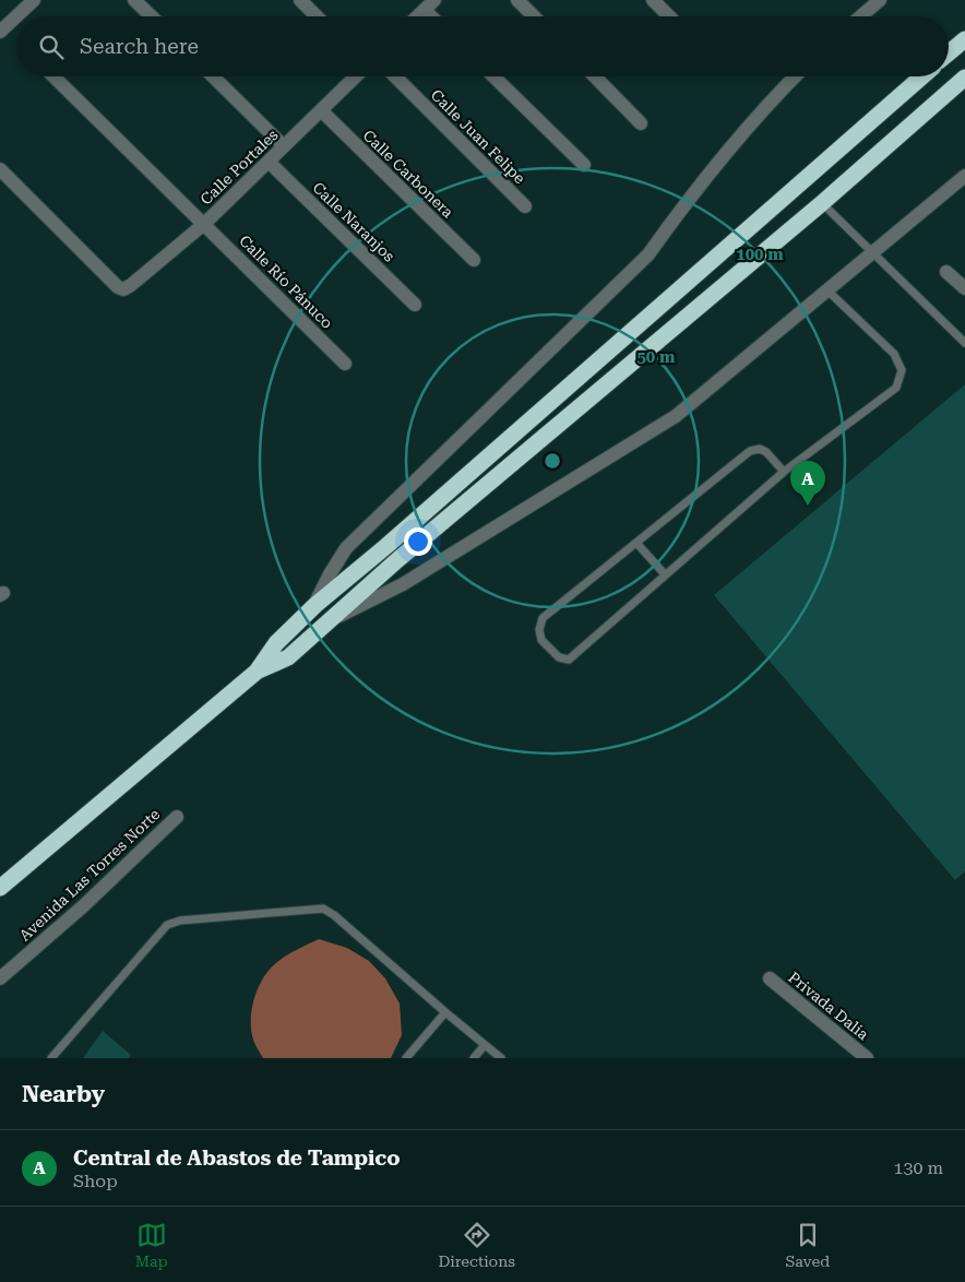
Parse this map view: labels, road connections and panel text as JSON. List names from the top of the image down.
{
  "streets": {
    "street": [
      "Calle Juan Felipe",
      "Calle Portales",
      "Calle Carbonera",
      "Calle Naranjos",
      "Calle Río Pánuco",
      "Avenida Las Torres Norte",
      "Privada Dalia"
    ]
  },
  "crossings": [
    ["Calle Portales", "Calle Carbonera"],
    ["Calle Portales", "Calle Naranjos"],
    ["Calle Portales", "Calle Río Pánuco"]
  ],
  "page": {
    "search": "Search here",
    "pins": "A",
    "heading": "Nearby",
    "list": [
      {
        "mark": "A",
        "name": "Central de Abastos de Tampico",
        "note": "Shop",
        "value": "130 m"
      }
    ],
    "nav": ["Map", "Directions", "Saved"]
  },
  "rings": ["100 m", "50 m"]
}
